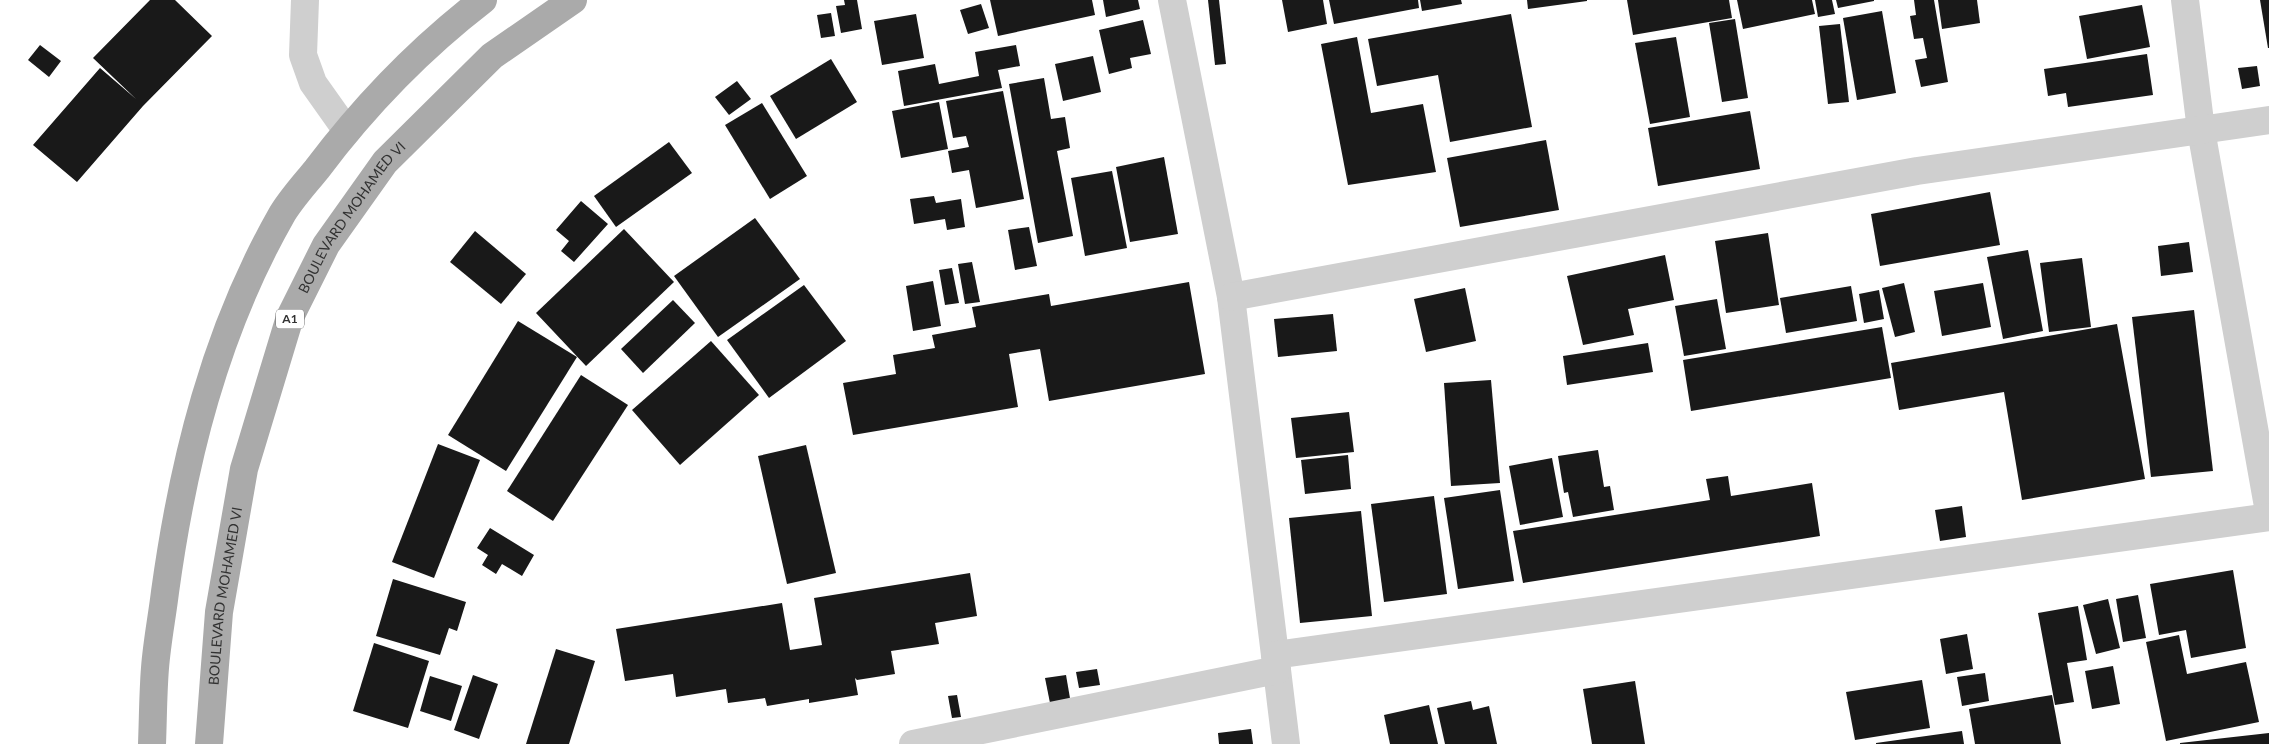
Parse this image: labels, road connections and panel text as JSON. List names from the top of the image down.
{
  "streets": {
    "main road": ["BOULEVARD MOHAMED VI", "A1"]
  }
}
